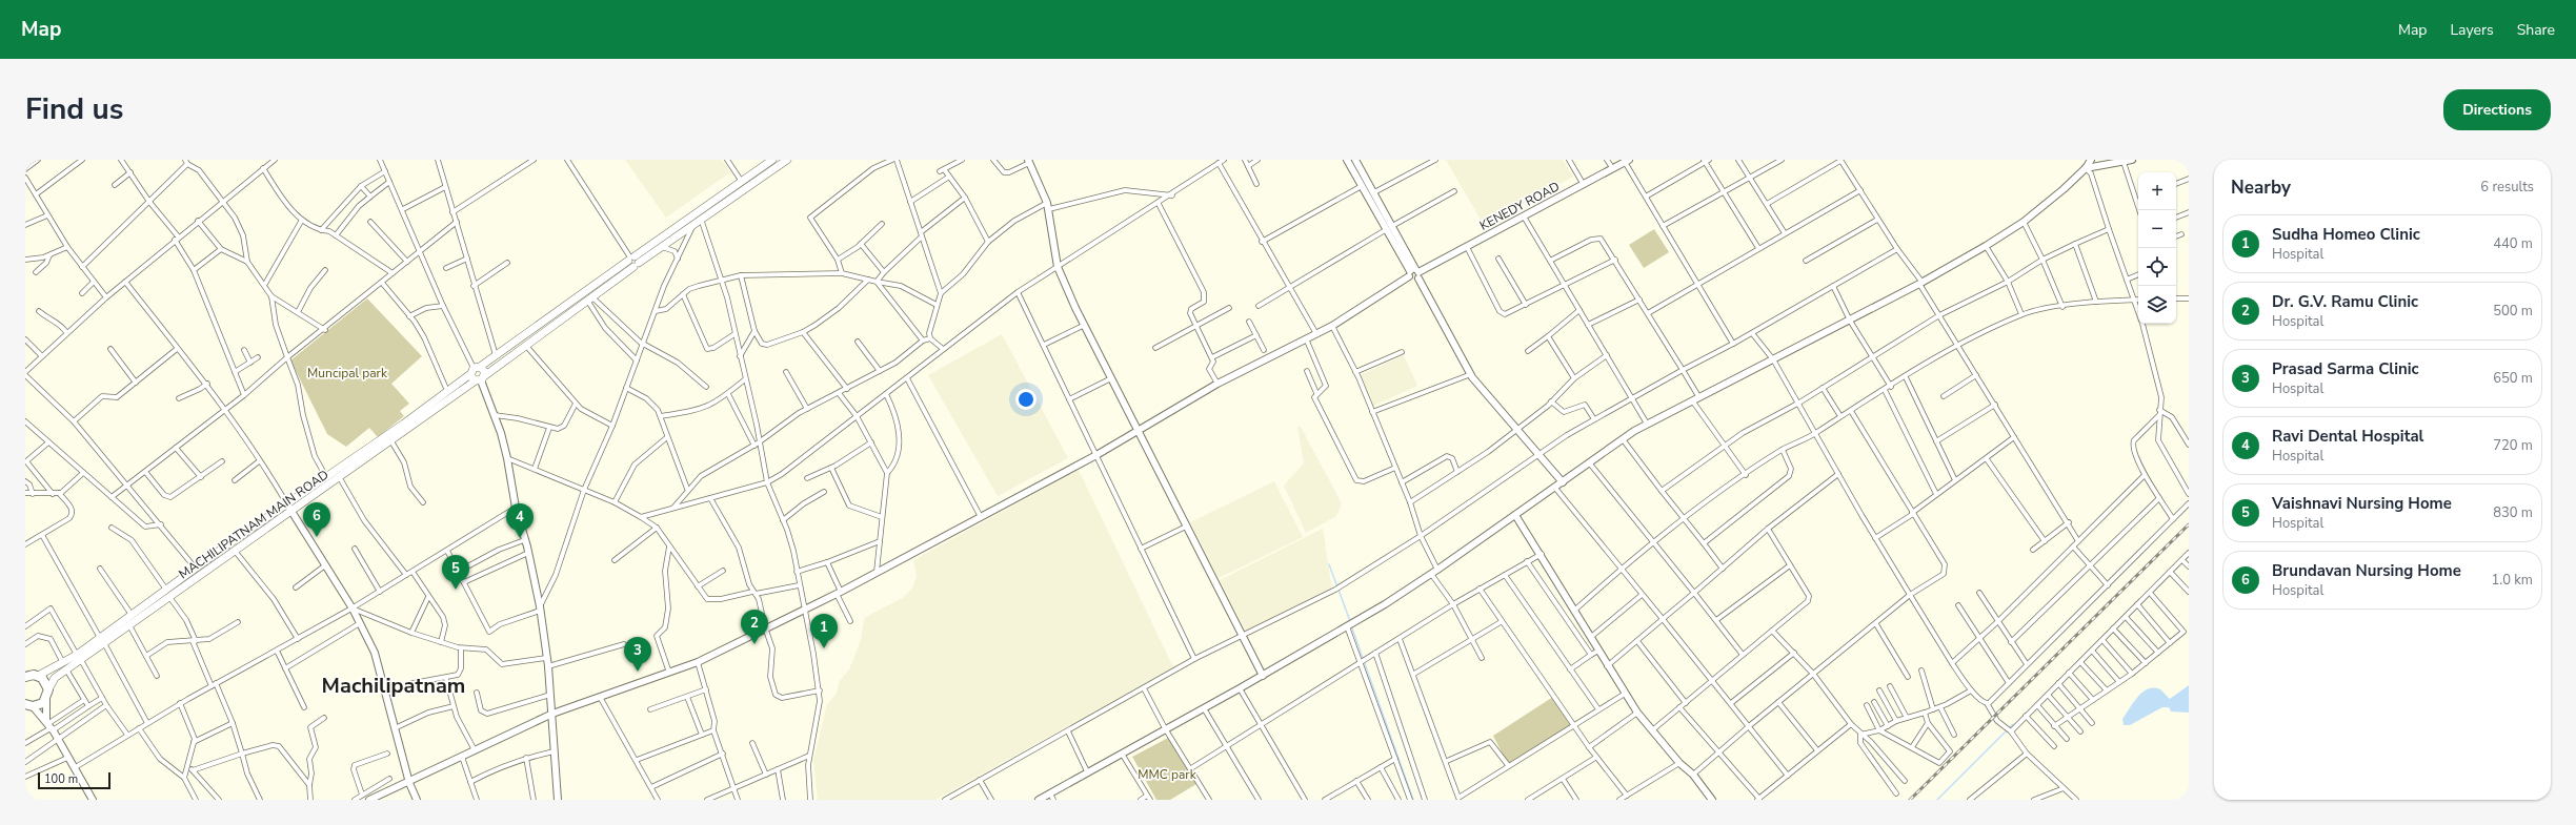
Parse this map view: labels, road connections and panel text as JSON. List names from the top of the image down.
{
  "streets": {
    "main road": ["MACHILIPATNAM MAIN ROAD"],
    "street": ["KENEDY ROAD"]
  },
  "districts": ["Machilipatnam"],
  "parks": ["Muncipal park", "MMC park"],
  "scale_bar": "100 m",
  "page": {
    "header": "Map",
    "nav": ["Map", "Layers", "Share"],
    "title": "Find us",
    "buttons": "Directions",
    "heading": ["Nearby", "6 results"],
    "map_buttons": ["+", "−"],
    "list": [
      {
        "mark": "1",
        "name": "Sudha Homeo Clinic",
        "note": "Hospital",
        "value": "440 m"
      },
      {
        "mark": "2",
        "name": "Dr. G.V. Ramu Clinic",
        "note": "Hospital",
        "value": "500 m"
      },
      {
        "mark": "3",
        "name": "Prasad Sarma Clinic",
        "note": "Hospital",
        "value": "650 m"
      },
      {
        "mark": "4",
        "name": "Ravi Dental Hospital",
        "note": "Hospital",
        "value": "720 m"
      },
      {
        "mark": "5",
        "name": "Vaishnavi Nursing Home",
        "note": "Hospital",
        "value": "830 m"
      },
      {
        "mark": "6",
        "name": "Brundavan Nursing Home",
        "note": "Hospital",
        "value": "1.0 km"
      }
    ],
    "pins": [
      "6",
      "4",
      "5",
      "2",
      "1",
      "3"
    ],
    "scale": "100 m"
  }
}
